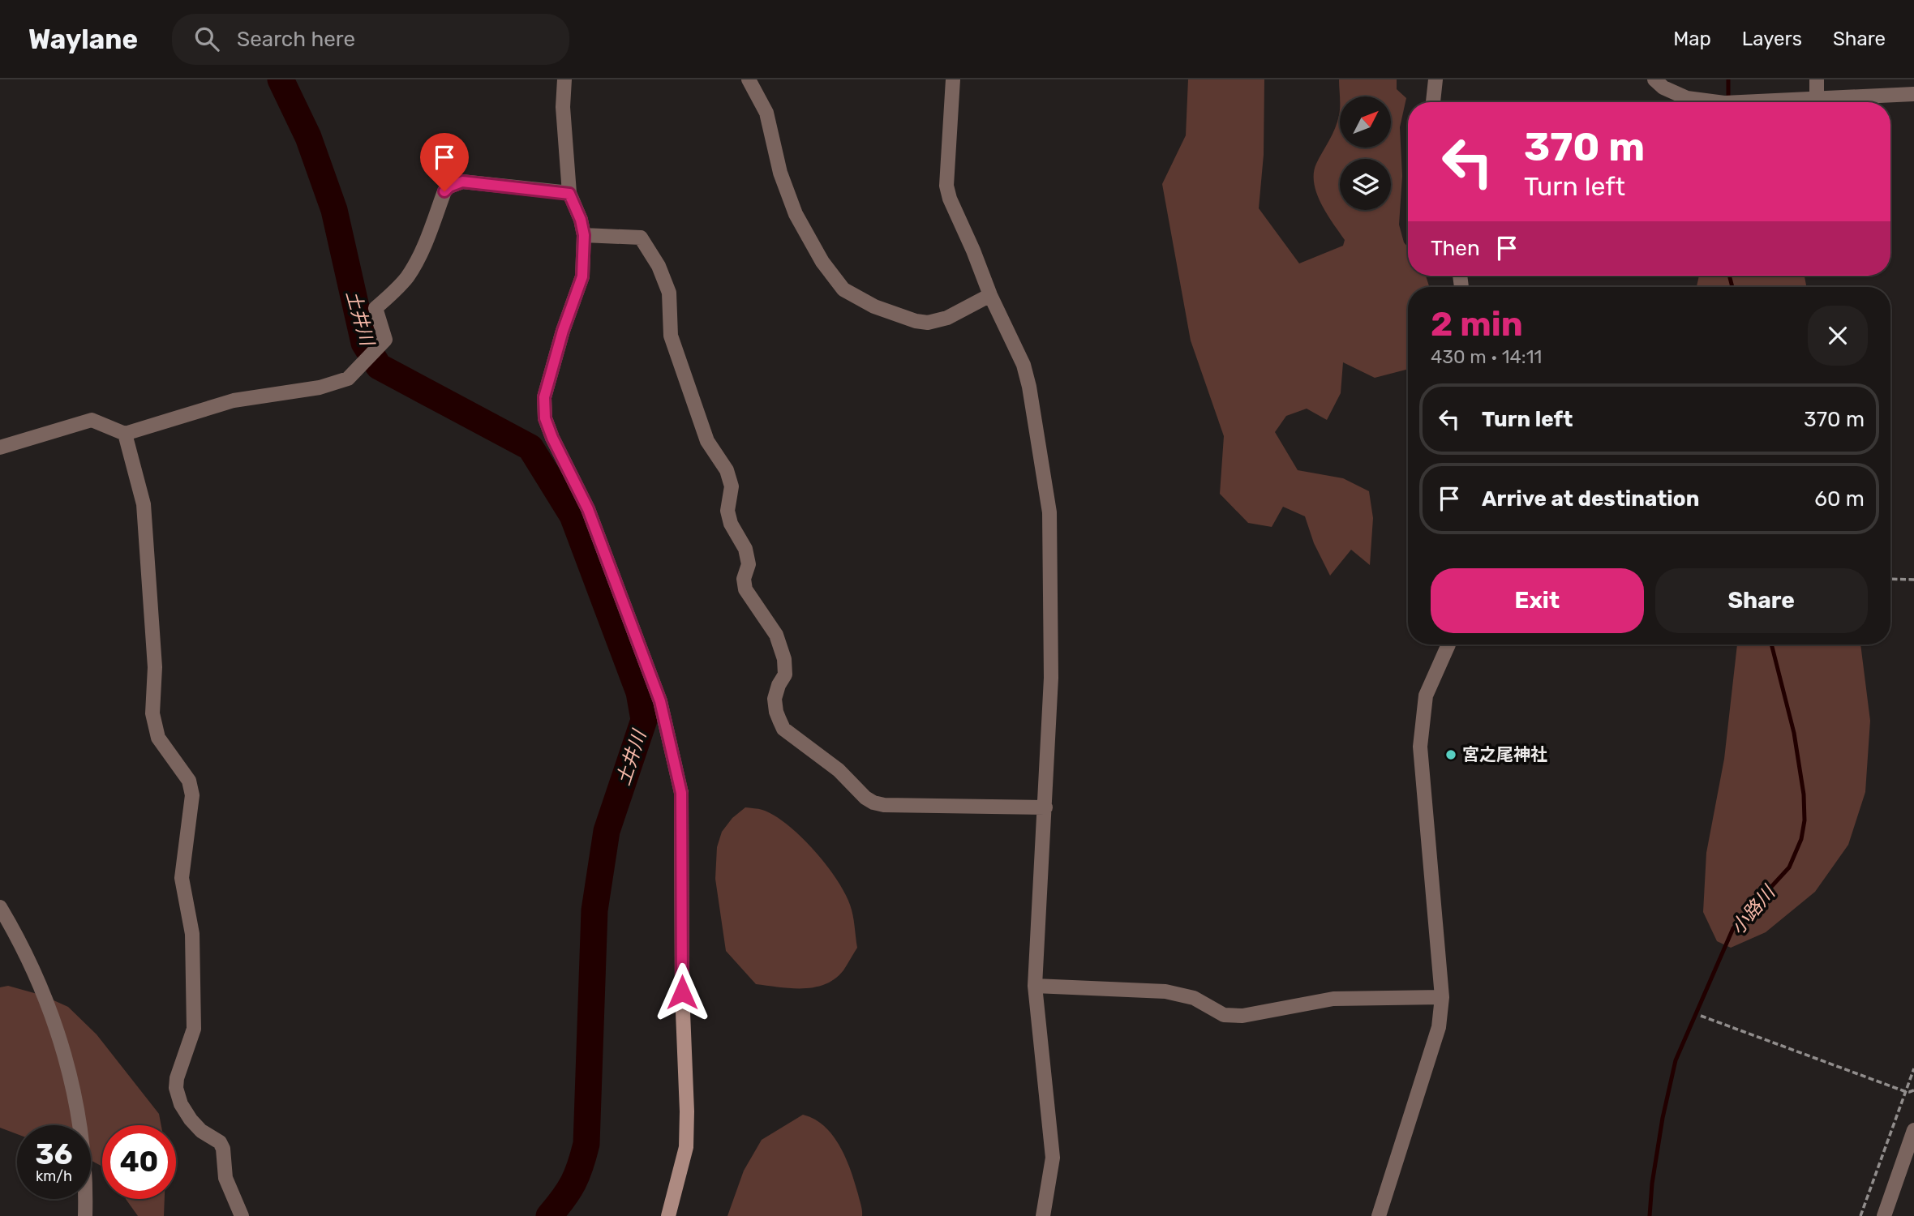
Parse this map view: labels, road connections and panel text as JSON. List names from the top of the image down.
{
  "water": ["土井川", "小路川"],
  "places": ["宮之尾神社"],
  "north": "top right",
  "page": {
    "header": "Waylane",
    "search": "Search here",
    "nav": ["Map", "Layers", "Share"],
    "turn": ["370 m", "Turn left"],
    "then": "Then",
    "heading": ["2 min", "430 m · 14:11"],
    "list": [
      {
        "name": "Turn left",
        "value": "370 m"
      },
      {
        "name": "Arrive at destination",
        "value": "60 m"
      }
    ],
    "buttons": ["Exit", "Share"],
    "speed": "36 km/h",
    "limit": "40"
  }
}
